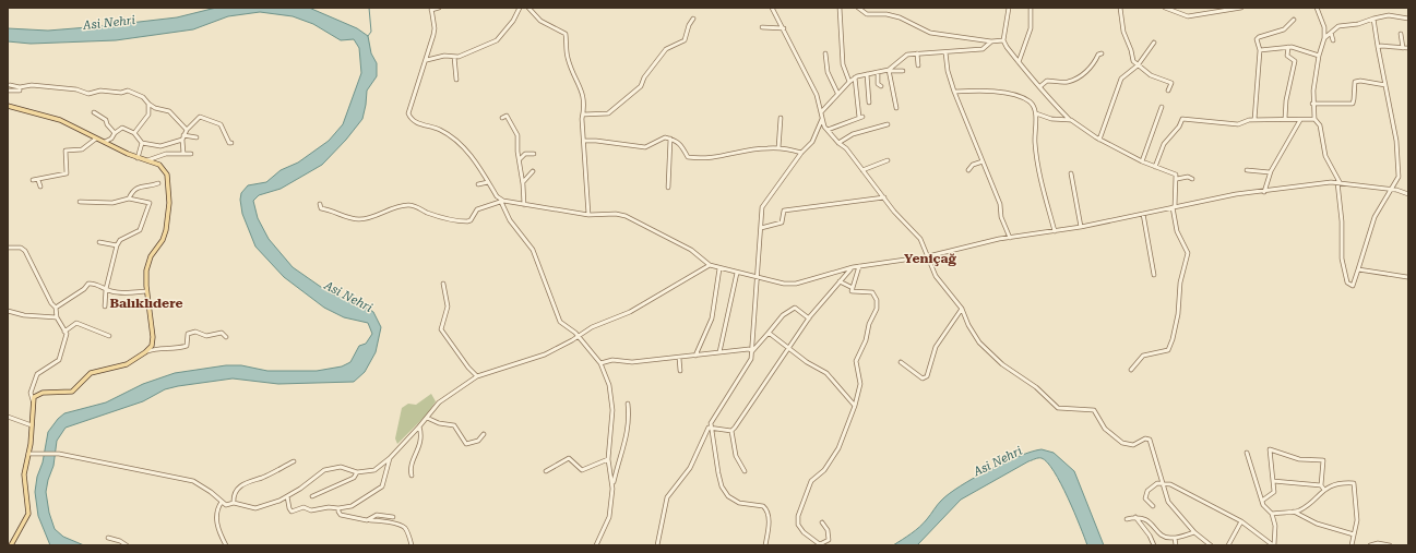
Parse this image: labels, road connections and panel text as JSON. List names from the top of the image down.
{
  "districts": ["Yeniçağ", "Balıklıdere"],
  "water": ["Asi Nehri"]
}
